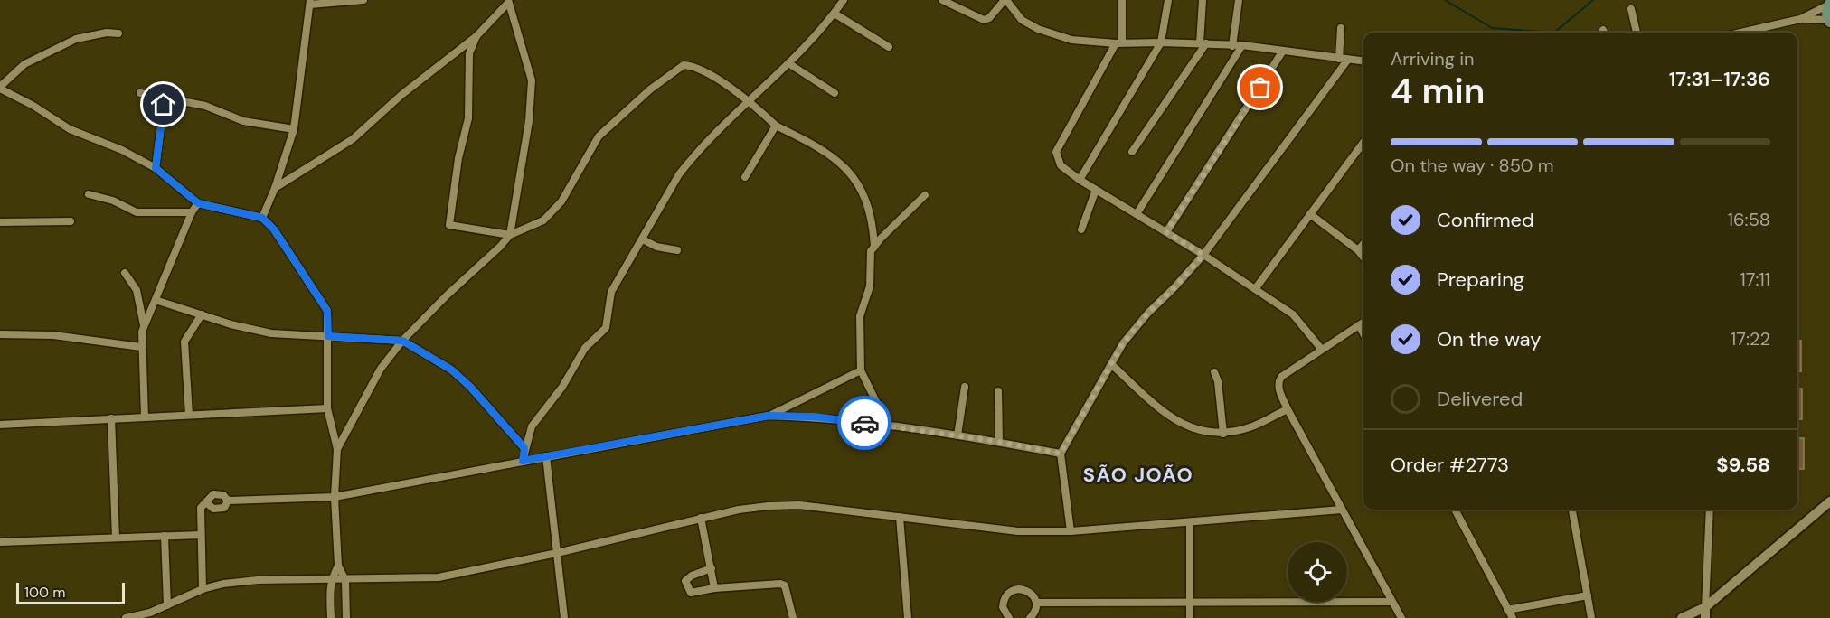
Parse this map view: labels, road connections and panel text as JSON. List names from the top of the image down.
{
  "districts": ["SÃO JOÃO"],
  "scale_bar": "100 m",
  "page": {
    "heading": ["4 min", "Arriving in", "17:31–17:36"],
    "panel": ["Order #2773", "$9.58"],
    "bar": "On the way · 850 m",
    "list": [
      ["Confirmed", "16:58"],
      ["Preparing", "17:11"],
      ["On the way", "17:22"],
      "Delivered"
    ],
    "scale": "100 m"
  }
}
